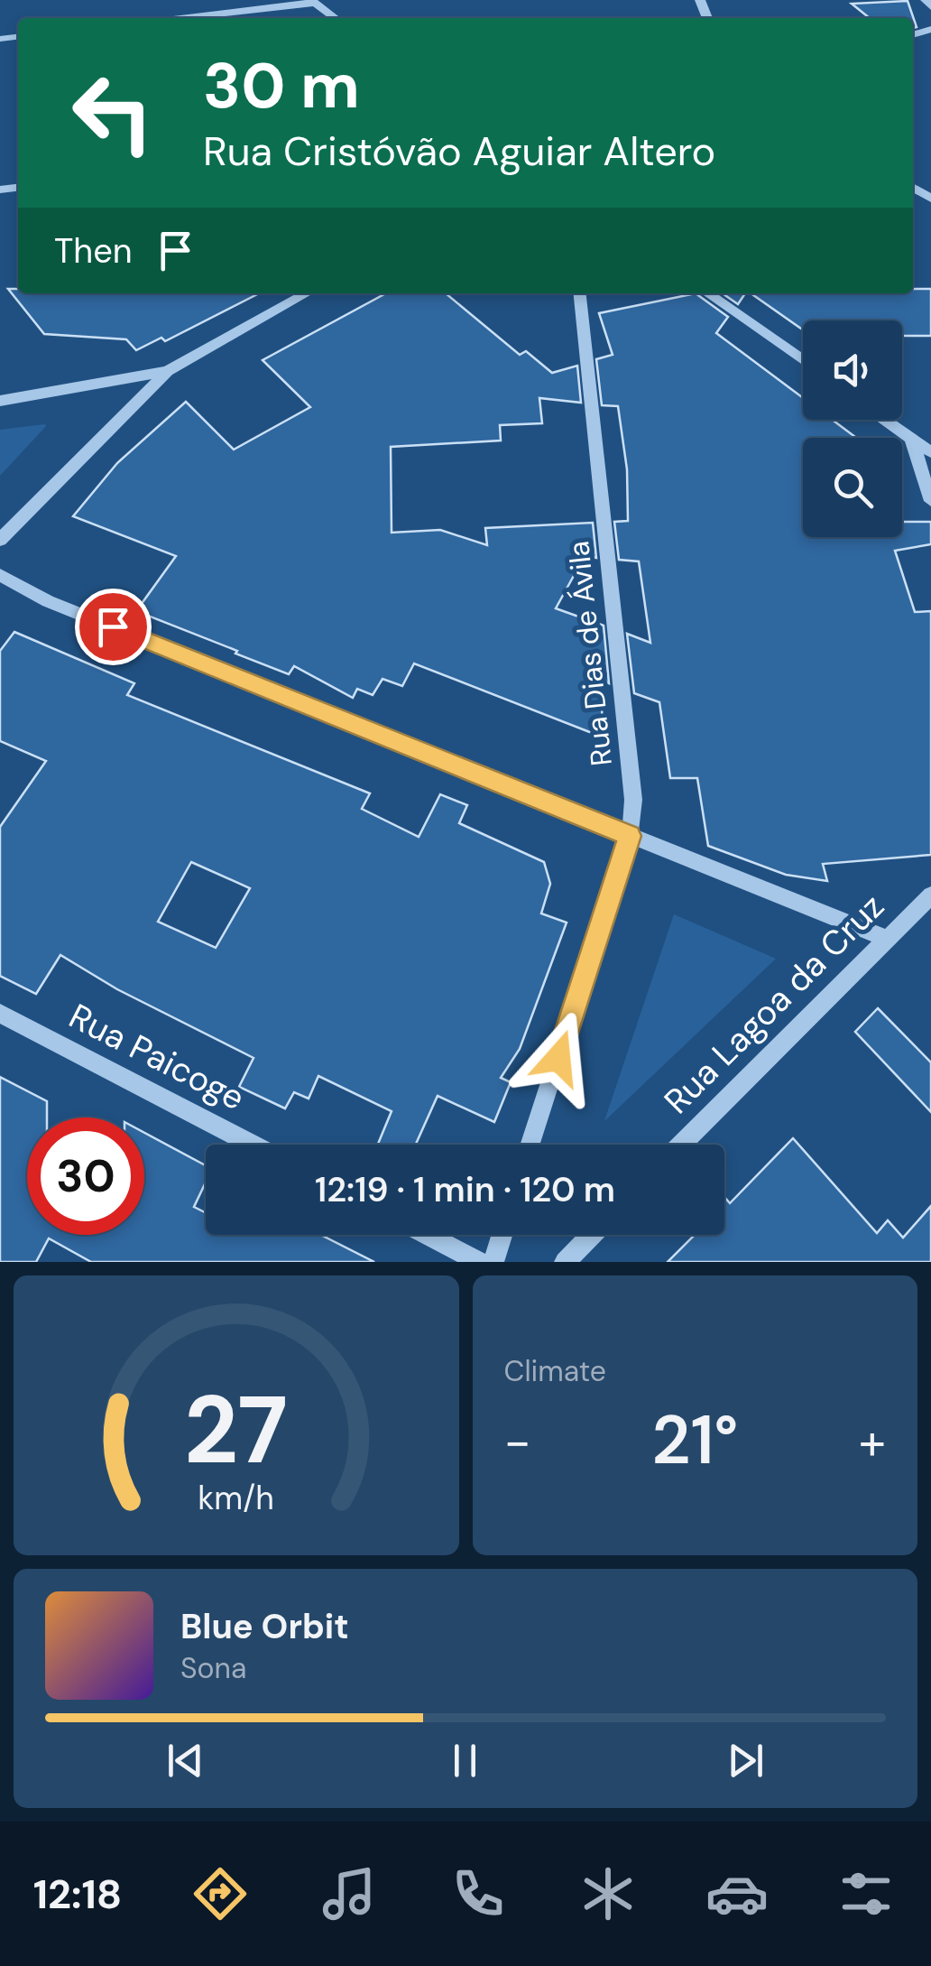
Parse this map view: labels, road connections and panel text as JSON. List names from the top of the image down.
{
  "streets": {
    "street": ["Rua Dias de Ávila", "Rua Lagoa da Cruz", "Rua Paicoge"]
  },
  "page": {
    "turn": ["30 m", "Rua Cristóvão Aguiar Altero"],
    "then": "Then",
    "limit": "30",
    "trip": "12:19 · 1 min · 120 m",
    "tile": "Climate",
    "heat": ["−", "21°", "+"],
    "song": ["Blue Orbit", "Sona"],
    "tabs": "12:18",
    "gauge": ["27", "km/h"]
  }
}
